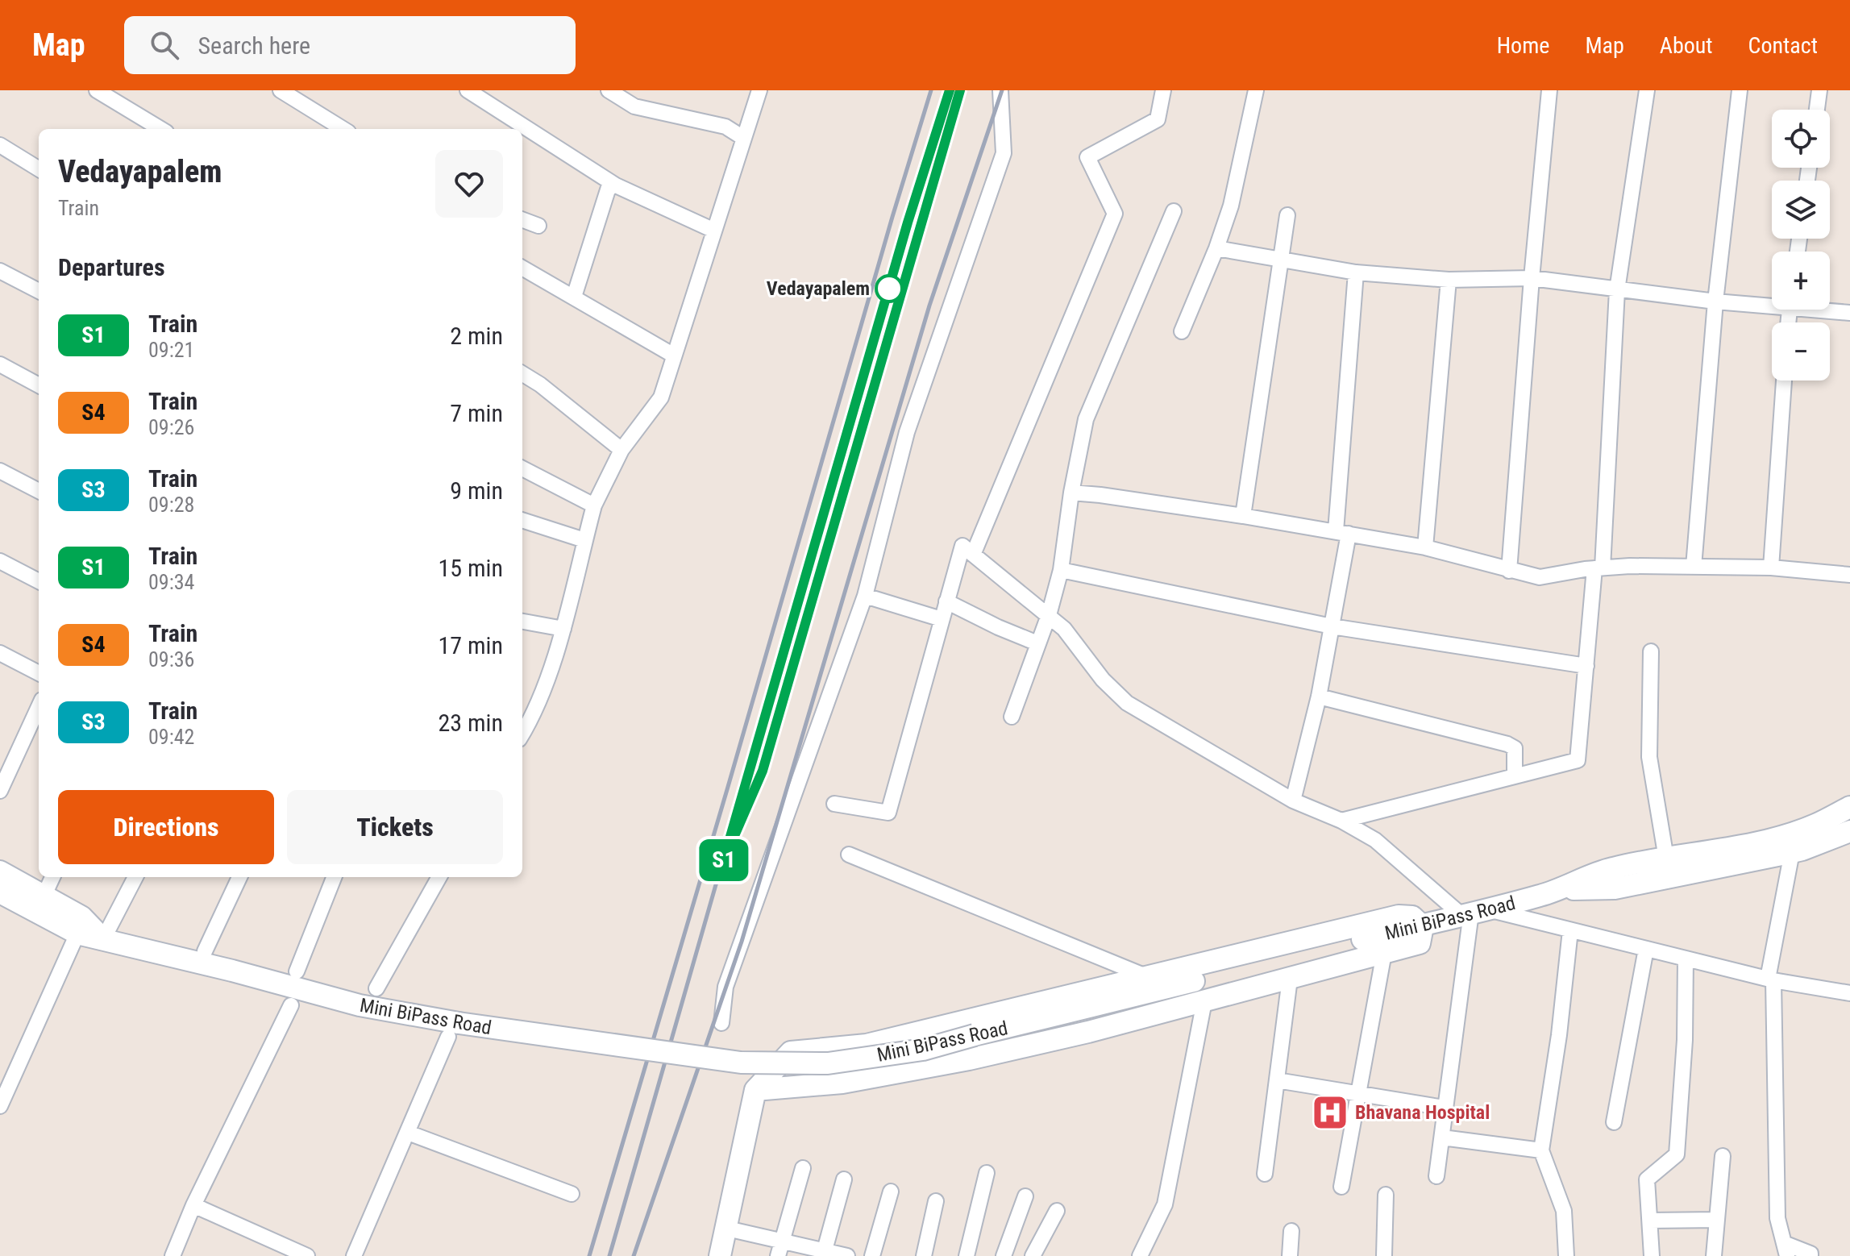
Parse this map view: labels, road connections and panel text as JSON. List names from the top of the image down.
{
  "streets": {
    "street": ["Mini BiPass Road"]
  },
  "places": {
    "other": ["Vedayapalem"],
    "hospital": ["Bhavana Hospital"]
  },
  "page": {
    "header": "Map",
    "search": "Search here",
    "nav": [
      "Home",
      "Map",
      "About",
      "Contact"
    ],
    "on_map": "S1",
    "map_buttons": ["+", "−"],
    "heading": [
      ["Vedayapalem", "Train"],
      "Departures"
    ],
    "list": [
      {
        "mark": "S1",
        "name": "Train",
        "note": "09:21",
        "value": "2 min"
      },
      {
        "mark": "S4",
        "name": "Train",
        "note": "09:26",
        "value": "7 min"
      },
      {
        "mark": "S3",
        "name": "Train",
        "note": "09:28",
        "value": "9 min"
      },
      {
        "mark": "S1",
        "name": "Train",
        "note": "09:34",
        "value": "15 min"
      },
      {
        "mark": "S4",
        "name": "Train",
        "note": "09:36",
        "value": "17 min"
      },
      {
        "mark": "S3",
        "name": "Train",
        "note": "09:42",
        "value": "23 min"
      }
    ],
    "buttons": ["Directions", "Tickets"]
  }
}
